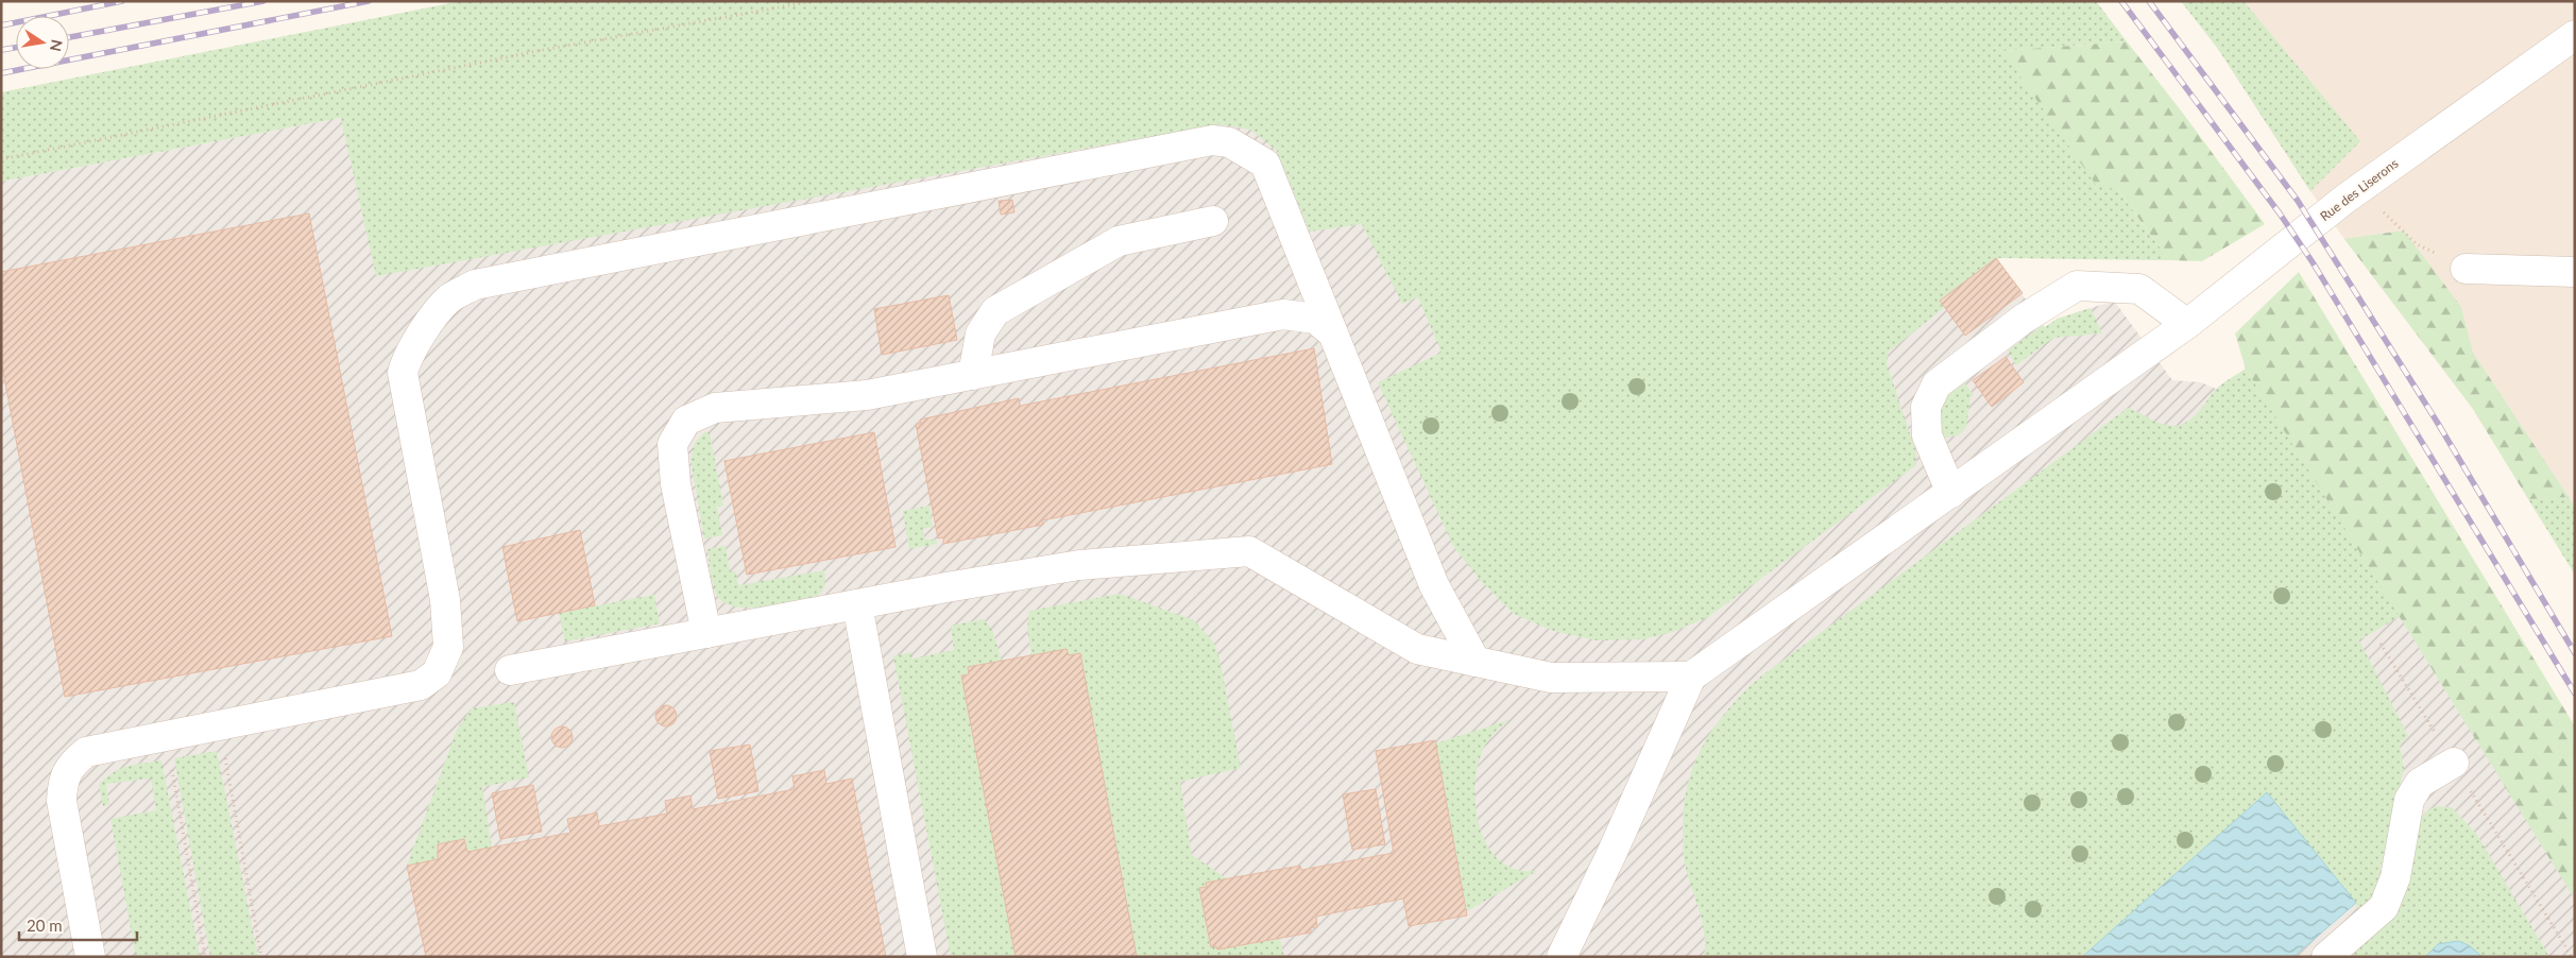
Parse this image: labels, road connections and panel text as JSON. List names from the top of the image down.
{
  "streets": {
    "street": ["Rue des Liserons"]
  },
  "scale_bar": "20 m",
  "north": "right"
}
